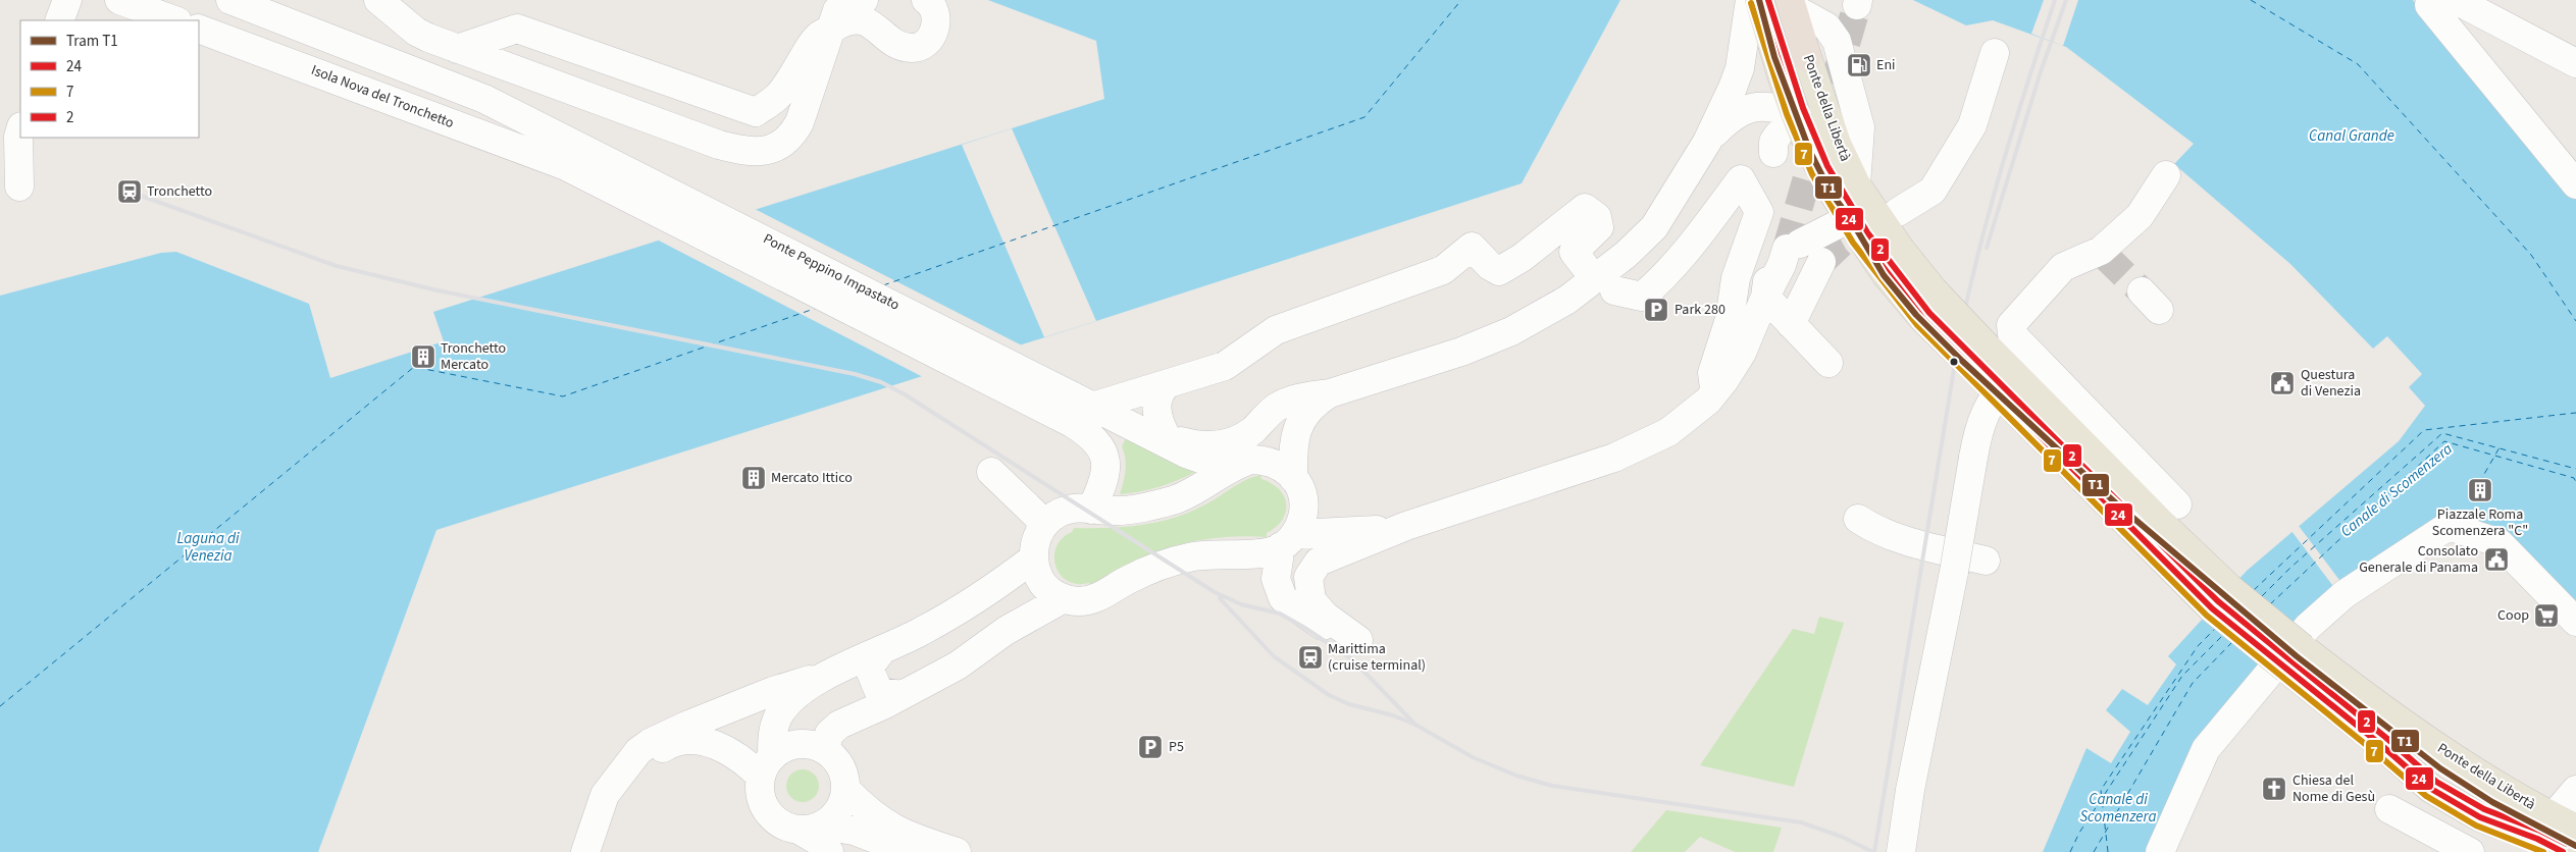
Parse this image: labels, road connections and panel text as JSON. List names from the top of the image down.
{
  "streets": {
    "highway": ["Ponte della Libertà"],
    "street": ["Isola Nova del Tronchetto", "Ponte Peppino Impastato"]
  },
  "crossings": [
    ["Isola Nova del Tronchetto", "Ponte Peppino Impastato"]
  ],
  "water": ["Canal Grande", "Canale di Scomenzera", "Laguna di Venezia"],
  "places": {
    "fuel station": ["Eni"],
    "station": ["Tronchetto", "Marittima (cruise terminal)"],
    "parking": ["Park 280", "P5"],
    "building": ["Tronchetto Mercato", "Mercato Ittico", "Piazzale Roma Scomenzera \"C\""],
    "public building": ["Questura di Venezia", "Consolato Generale di Panama"],
    "supermarket": ["Coop"],
    "church": ["Chiesa del Nome di Gesù"]
  },
  "lines": [
    "tram line T1",
    "transit line 24",
    "transit line 2",
    "transit line 7"
  ],
  "legend": [
    "Tram T1",
    "24",
    "7",
    "2"
  ]
}
